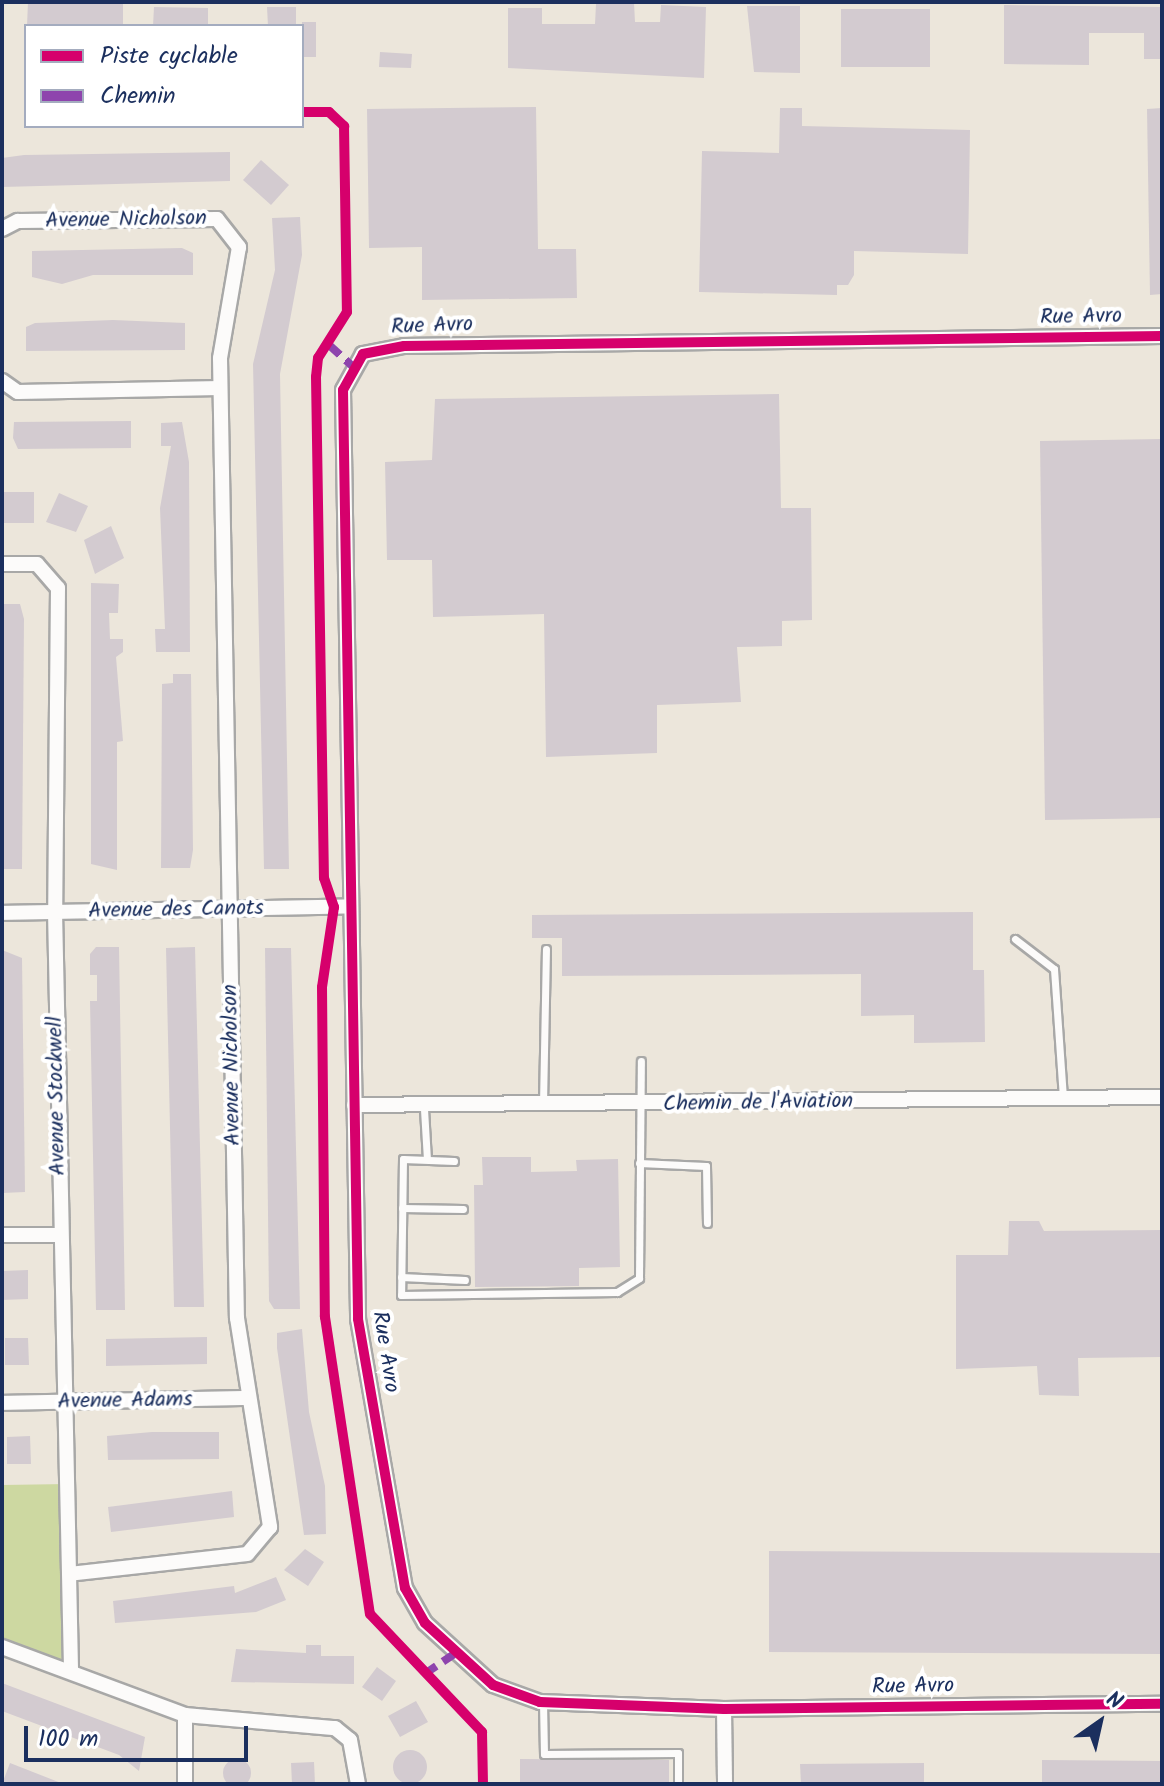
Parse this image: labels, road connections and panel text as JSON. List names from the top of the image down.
{
  "streets": {
    "street": [
      "Avenue Nicholson",
      "Rue Avro",
      "Avenue des Canots",
      "Avenue Stockwell",
      "Chemin de l'Aviation",
      "Avenue Adams"
    ]
  },
  "crossings": [
    ["Avenue Nicholson", "Avenue des Canots"],
    ["Avenue Nicholson", "Avenue Stockwell"],
    ["Avenue Nicholson", "Avenue Adams"],
    ["Rue Avro", "Avenue des Canots"],
    ["Rue Avro", "Chemin de l'Aviation"],
    ["Avenue des Canots", "Avenue Stockwell"],
    ["Avenue Stockwell", "Avenue Adams"]
  ],
  "legend": ["Piste cyclable", "Chemin"],
  "scale_bar": "100 m",
  "north": "top right"
}
